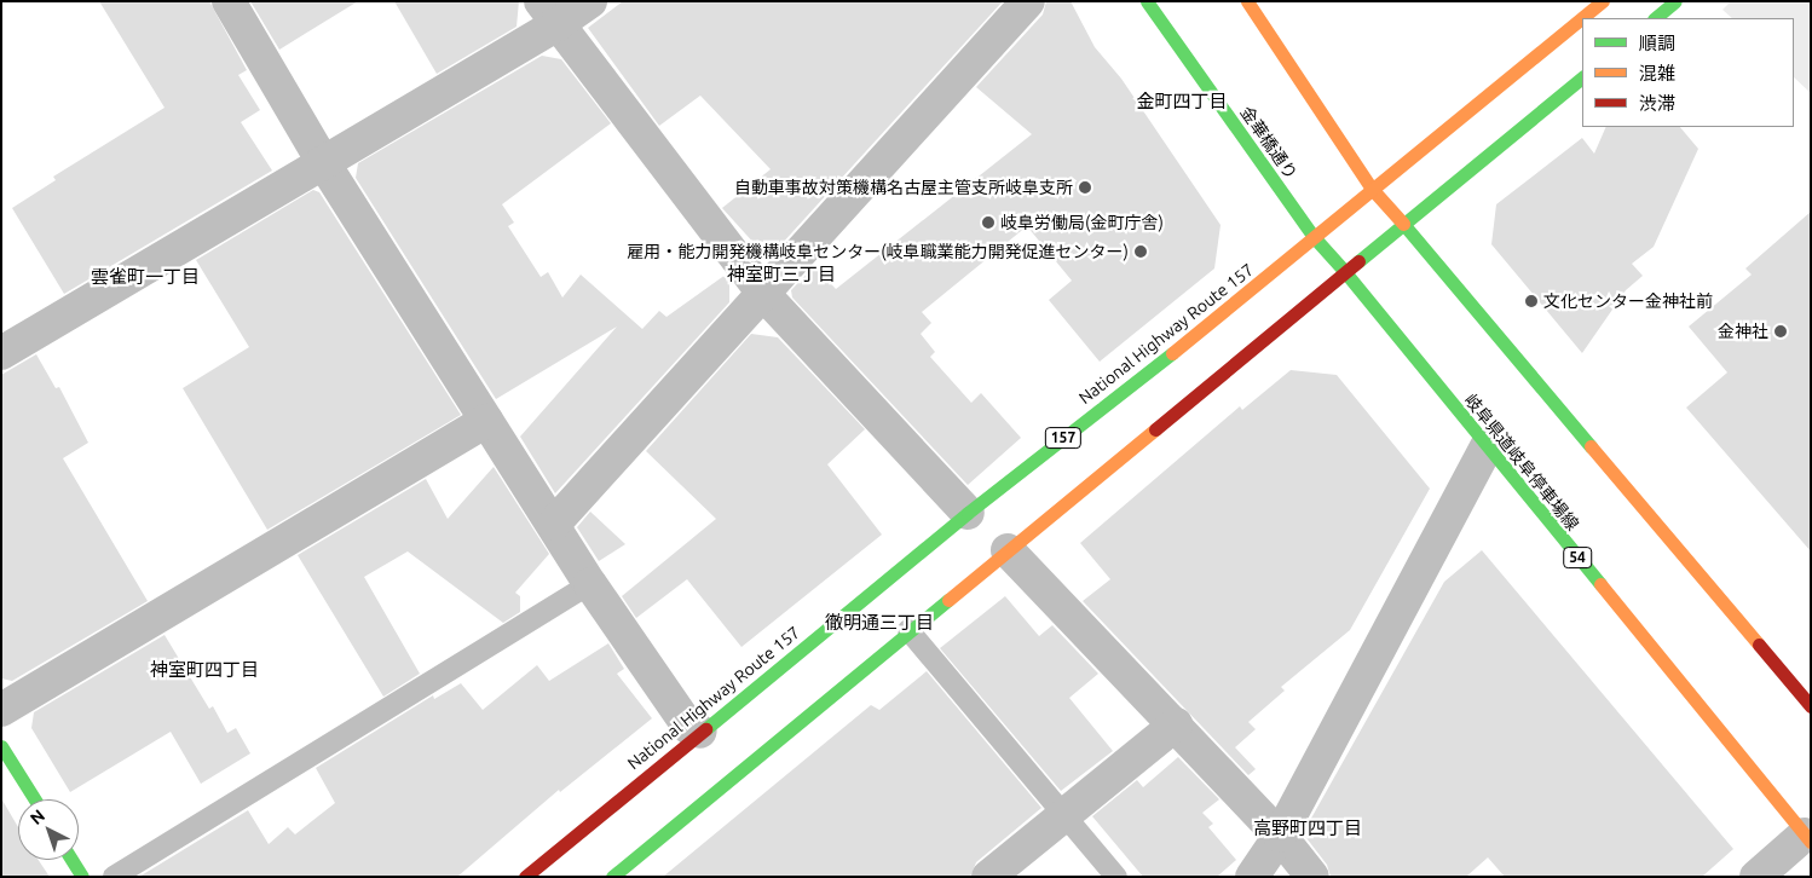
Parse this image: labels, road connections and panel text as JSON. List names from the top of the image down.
{
  "streets": {
    "main road": [
      "金華橋通り",
      "National Highway Route 157",
      "157",
      "岐阜県道岐阜停車場線",
      "54"
    ]
  },
  "crossings": [
    ["金華橋通り", "National Highway Route 157"],
    ["金華橋通り", "岐阜県道岐阜停車場線"]
  ],
  "districts": [
    "金町四丁目",
    "神室町三丁目",
    "雲雀町一丁目",
    "徹明通三丁目",
    "神室町四丁目",
    "高野町四丁目"
  ],
  "places": [
    "自動車事故対策機構名古屋主管支所岐阜支所",
    "岐阜労働局(金町庁舎)",
    "雇用・能力開発機構岐阜センター(岐阜職業能力開発促進センター)",
    "文化センター金神社前",
    "金神社"
  ],
  "legend": ["順調", "混雑", "渋滞"],
  "north": "top left"
}
